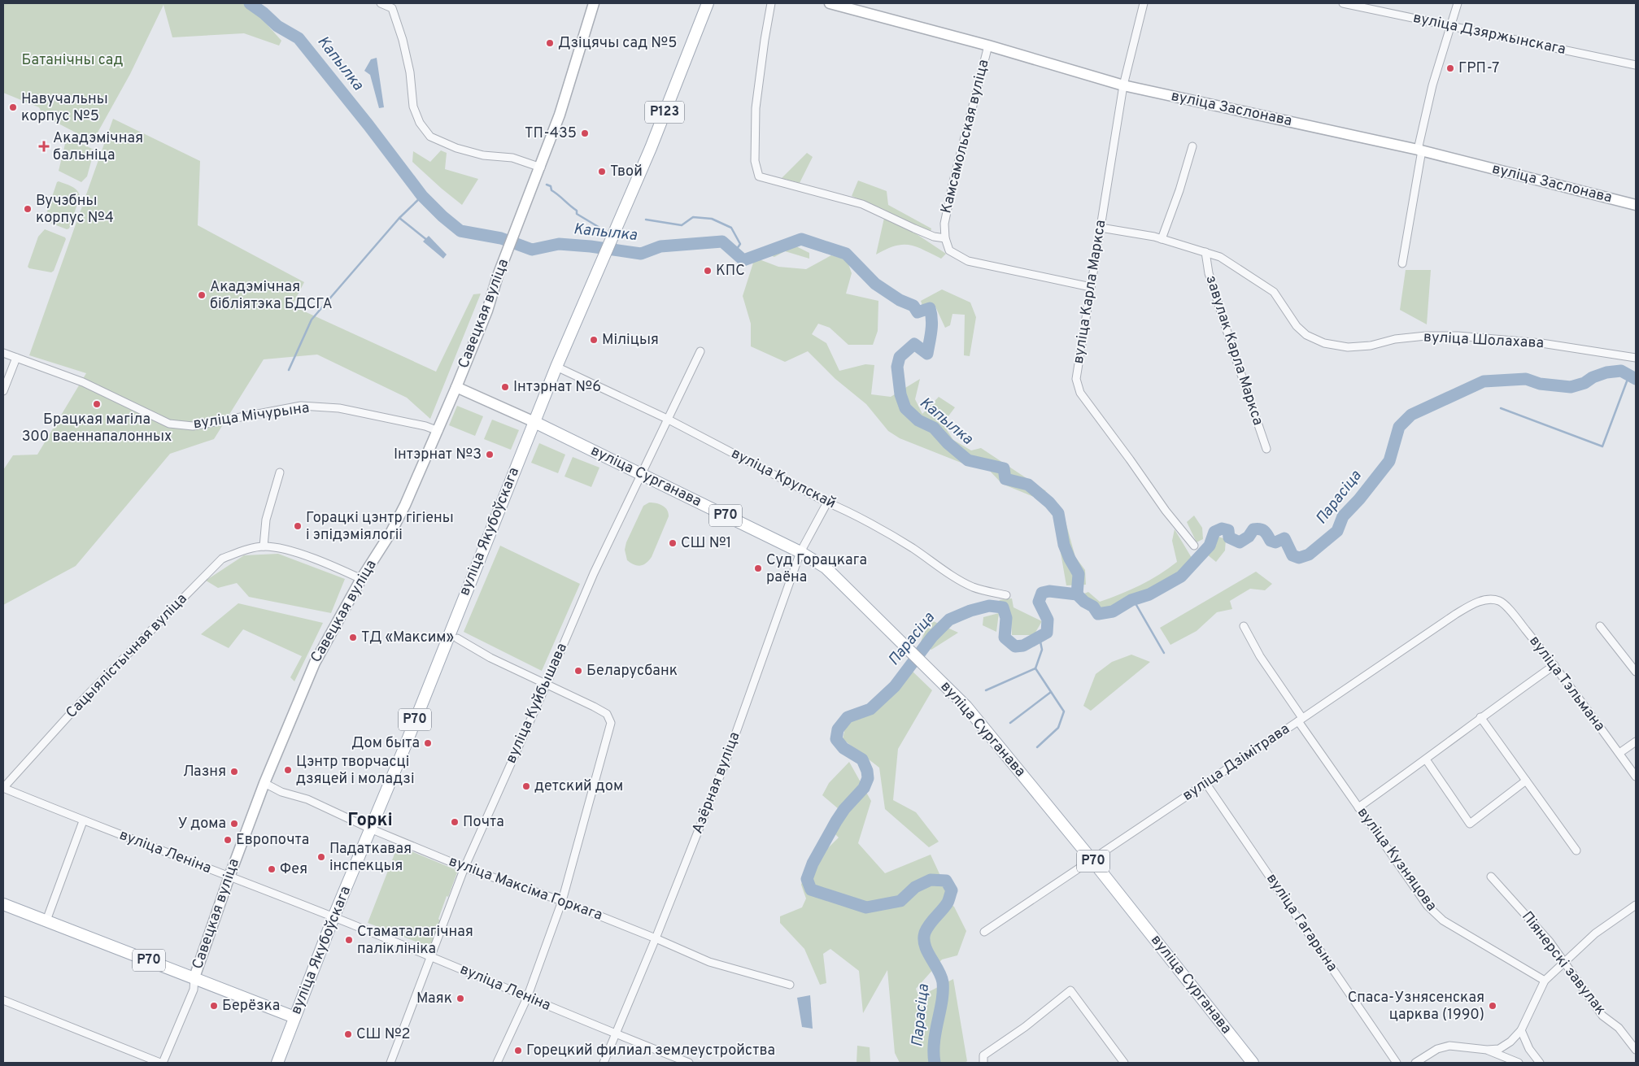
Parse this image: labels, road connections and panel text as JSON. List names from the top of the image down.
{
  "streets": {
    "main road": [
      "вуліца Заслонава",
      "Р123",
      "Савецкая вуліца",
      "вуліца Сурганава",
      "Р70",
      "вуліца Якубоўскага"
    ],
    "street": [
      "вуліца Дзяржынскага",
      "Камсамольская вуліца",
      "вуліца Карла Маркса",
      "вуліца Шолахава",
      "завулак Карла Маркса",
      "вуліца Мічурына",
      "вуліца Крупскай",
      "Сацыялістычная вуліца",
      "вуліца Тэльмана",
      "вуліца Куйбышава",
      "вуліца Дзімітрава",
      "Азёрная вуліца",
      "вуліца Леніна",
      "вуліца Кузняцова",
      "вуліца Максіма Горкага",
      "вуліца Гагарына",
      "Піянерскі завулак"
    ]
  },
  "crossings": [
    ["вуліца Заслонава", "Камсамольская вуліца"],
    ["вуліца Заслонава", "вуліца Карла Маркса"],
    ["вуліца Карла Маркса", "вуліца Шолахава"],
    ["Савецкая вуліца", "вуліца Мічурына"],
    ["Савецкая вуліца", "Р70"],
    ["Савецкая вуліца", "Сацыялістычная вуліца"],
    ["Савецкая вуліца", "вуліца Леніна"],
    ["Савецкая вуліца", "вуліца Максіма Горкага"],
    ["вуліца Шолахава", "завулак Карла Маркса"],
    ["вуліца Сурганава", "вуліца Якубоўскага"],
    ["вуліца Сурганава", "вуліца Куйбышава"],
    ["вуліца Сурганава", "вуліца Дзімітрава"],
    ["вуліца Сурганава", "Азёрная вуліца"],
    ["вуліца Крупскай", "вуліца Якубоўскага"],
    ["вуліца Крупскай", "вуліца Куйбышава"],
    ["вуліца Крупскай", "Азёрная вуліца"],
    ["Р70", "вуліца Якубоўскага"],
    ["вуліца Якубоўскага", "вуліца Леніна"],
    ["вуліца Якубоўскага", "вуліца Максіма Горкага"],
    ["Сацыялістычная вуліца", "вуліца Леніна"],
    ["вуліца Тэльмана", "вуліца Дзімітрава"],
    ["вуліца Куйбышава", "вуліца Леніна"],
    ["вуліца Куйбышава", "вуліца Максіма Горкага"],
    ["вуліца Дзімітрава", "вуліца Кузняцова"],
    ["вуліца Дзімітрава", "вуліца Гагарына"],
    ["Азёрная вуліца", "вуліца Леніна"],
    ["Азёрная вуліца", "вуліца Максіма Горкага"]
  ],
  "districts": ["Горкі"],
  "water": ["Капылка", "Парасіца"],
  "parks": ["Батанічны сад"],
  "places": {
    "other": [
      "Дзіцячы сад №5",
      "ГРП-7",
      "Навучальны корпус №5",
      "ТП-435",
      "Твой",
      "Вучэбны корпус №4",
      "КПС",
      "Акадэмічная бібліятэка БДСГА",
      "Міліцыя",
      "Інтэрнат №6",
      "Брацкая магіла 300 ваеннапалонных",
      "Інтэрнат №3",
      "Горацкі цэнтр гігіены і эпідэміялогіі",
      "СШ №1",
      "Суд Горацкага раёна",
      "ТД «Максим»",
      "Беларусбанк",
      "Дом быта",
      "Цэнтр творчасці дзяцей і моладзі",
      "Лазня",
      "детский дом",
      "Почта",
      "У дома",
      "Европочта",
      "Падаткавая інспекцыя",
      "Фея",
      "Стаматалагічная паліклініка",
      "Маяк",
      "Берёзка",
      "Спаса-Узнясенская царква (1990)",
      "СШ №2",
      "Горецкий филиал землеустройства"
    ],
    "health": ["Акадэмічная бальніца"]
  }
}
